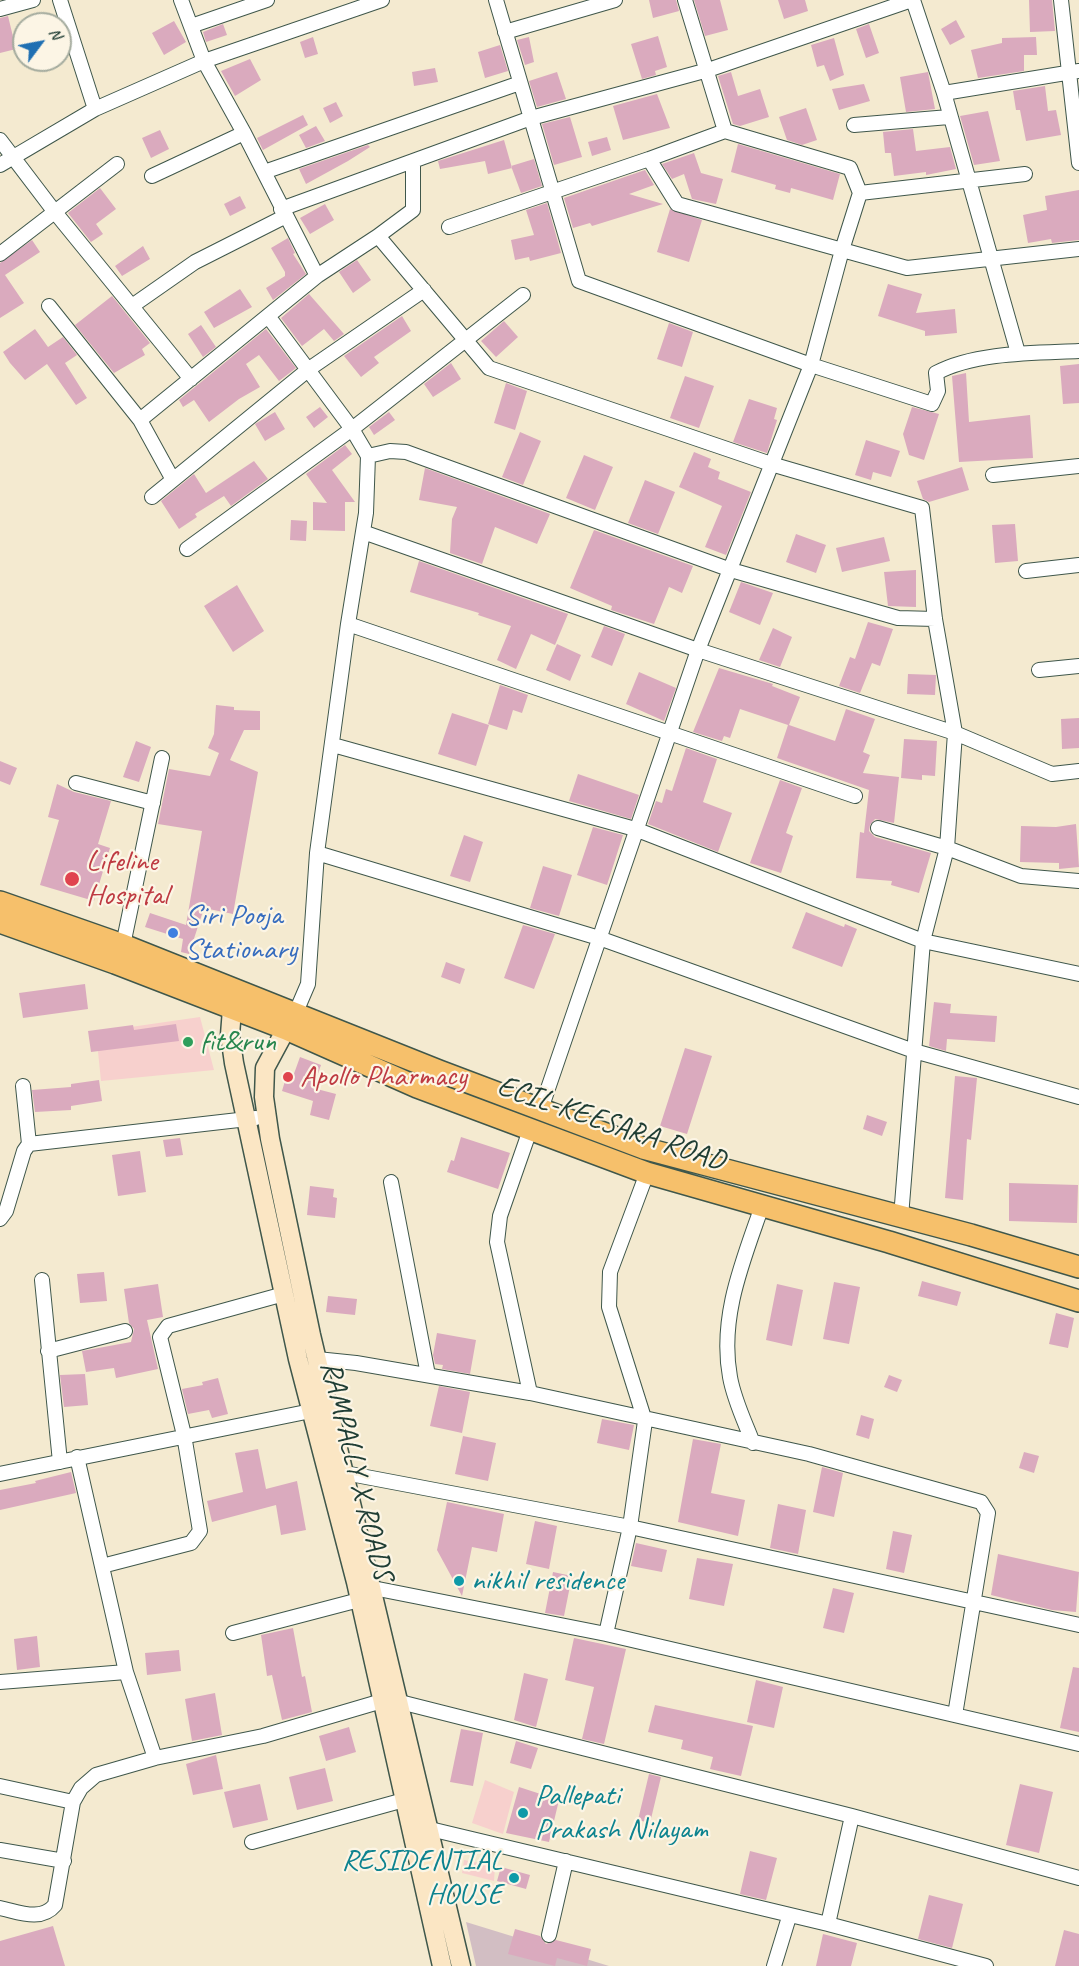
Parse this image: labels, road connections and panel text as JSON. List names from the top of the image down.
{
  "streets": {
    "main road": ["ECIL-KEESARA ROAD", "RAMPALLY X ROADS"]
  },
  "crossings": [
    ["ECIL-KEESARA ROAD", "RAMPALLY X ROADS"]
  ],
  "places": [
    "Lifeline Hospital",
    "Siri Pooja Stationary",
    "fit&run",
    "Apollo Pharmacy",
    "nikhil residence",
    "Pallepati Prakash Nilayam",
    "RESIDENTIAL HOUSE"
  ],
  "north": "top right"
}
